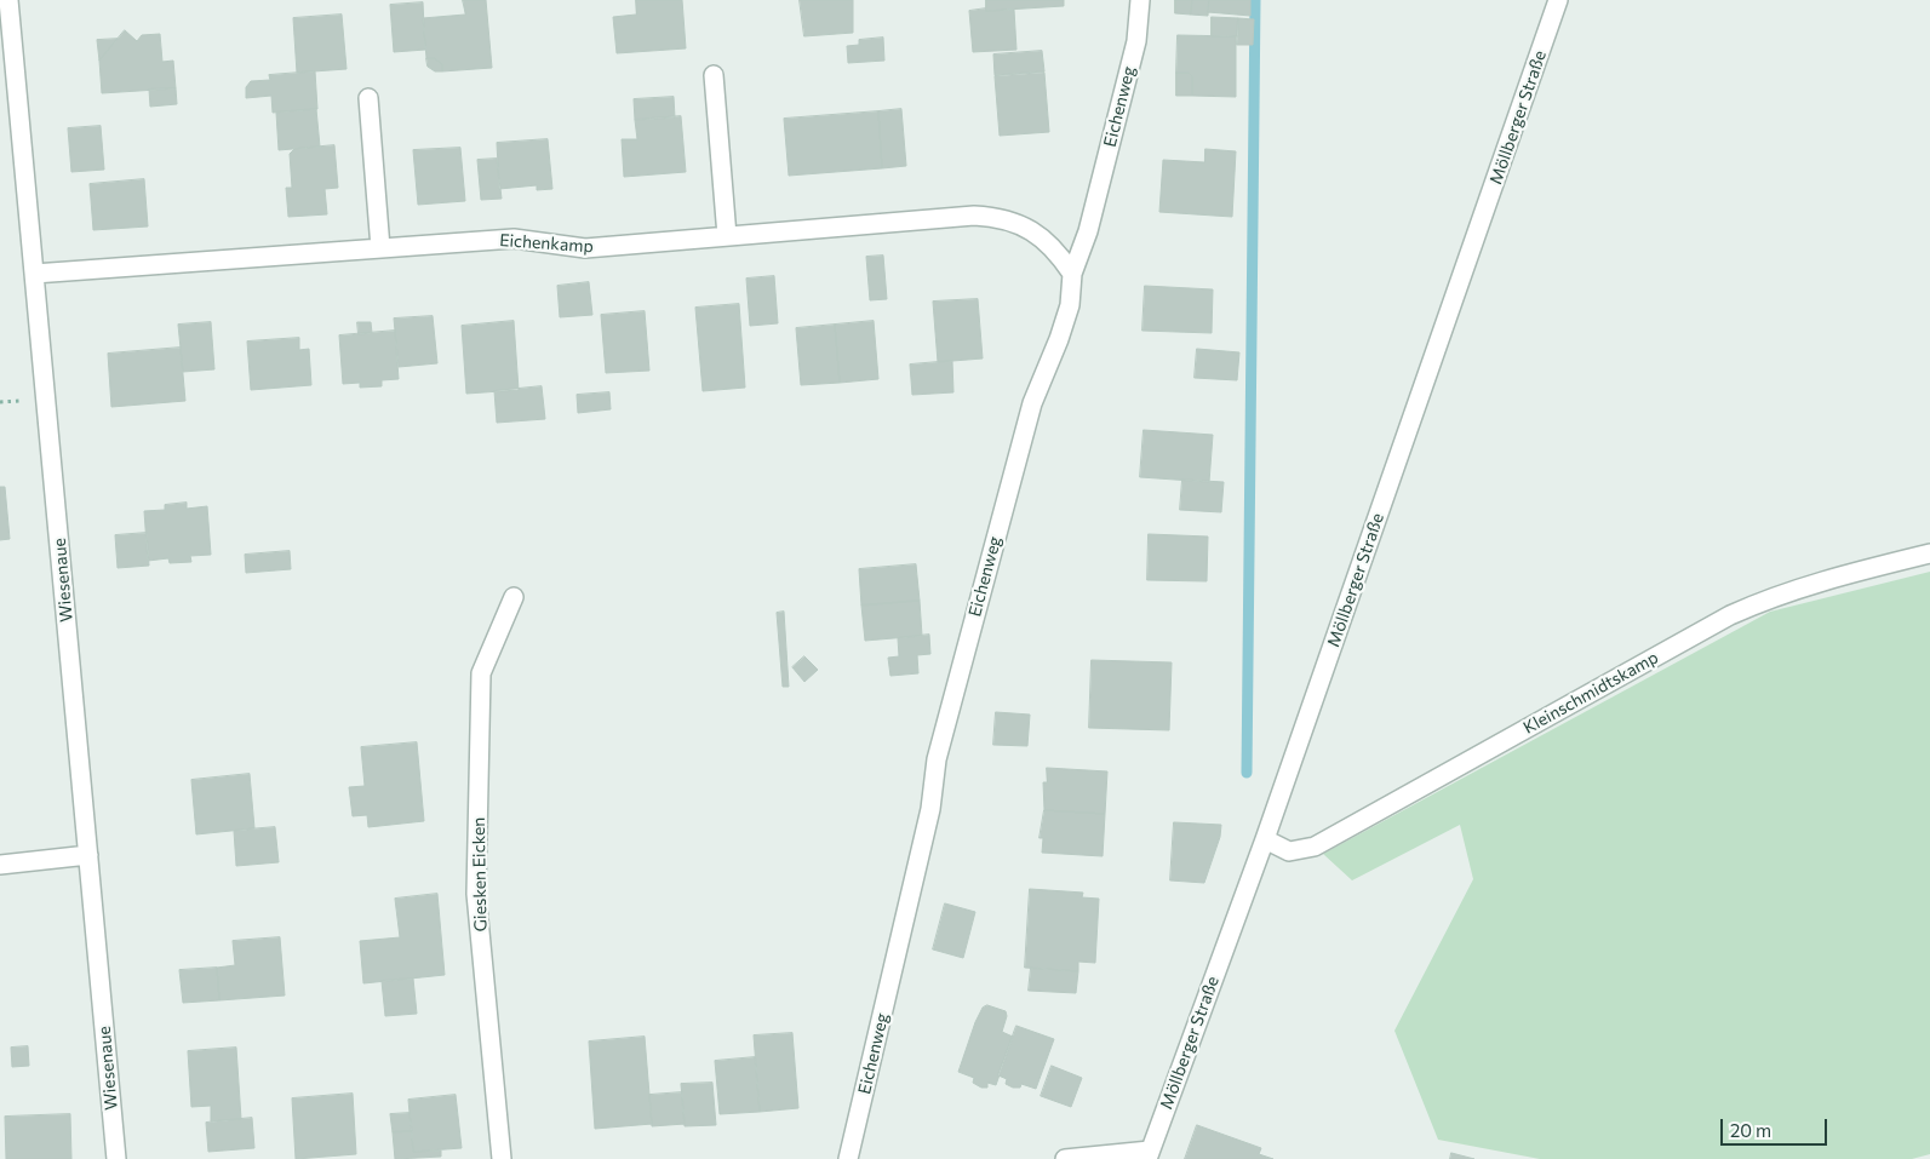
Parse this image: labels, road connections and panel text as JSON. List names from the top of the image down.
{
  "streets": {
    "street": [
      "Eichenweg",
      "Möllberger Straße",
      "Eichenkamp",
      "Wiesenaue",
      "Kleinschmidtskamp",
      "Giesken Eicken"
    ]
  },
  "crossings": [
    ["Eichenweg", "Eichenkamp"],
    ["Möllberger Straße", "Kleinschmidtskamp"],
    ["Eichenkamp", "Wiesenaue"]
  ],
  "scale_bar": "20 m"
}
